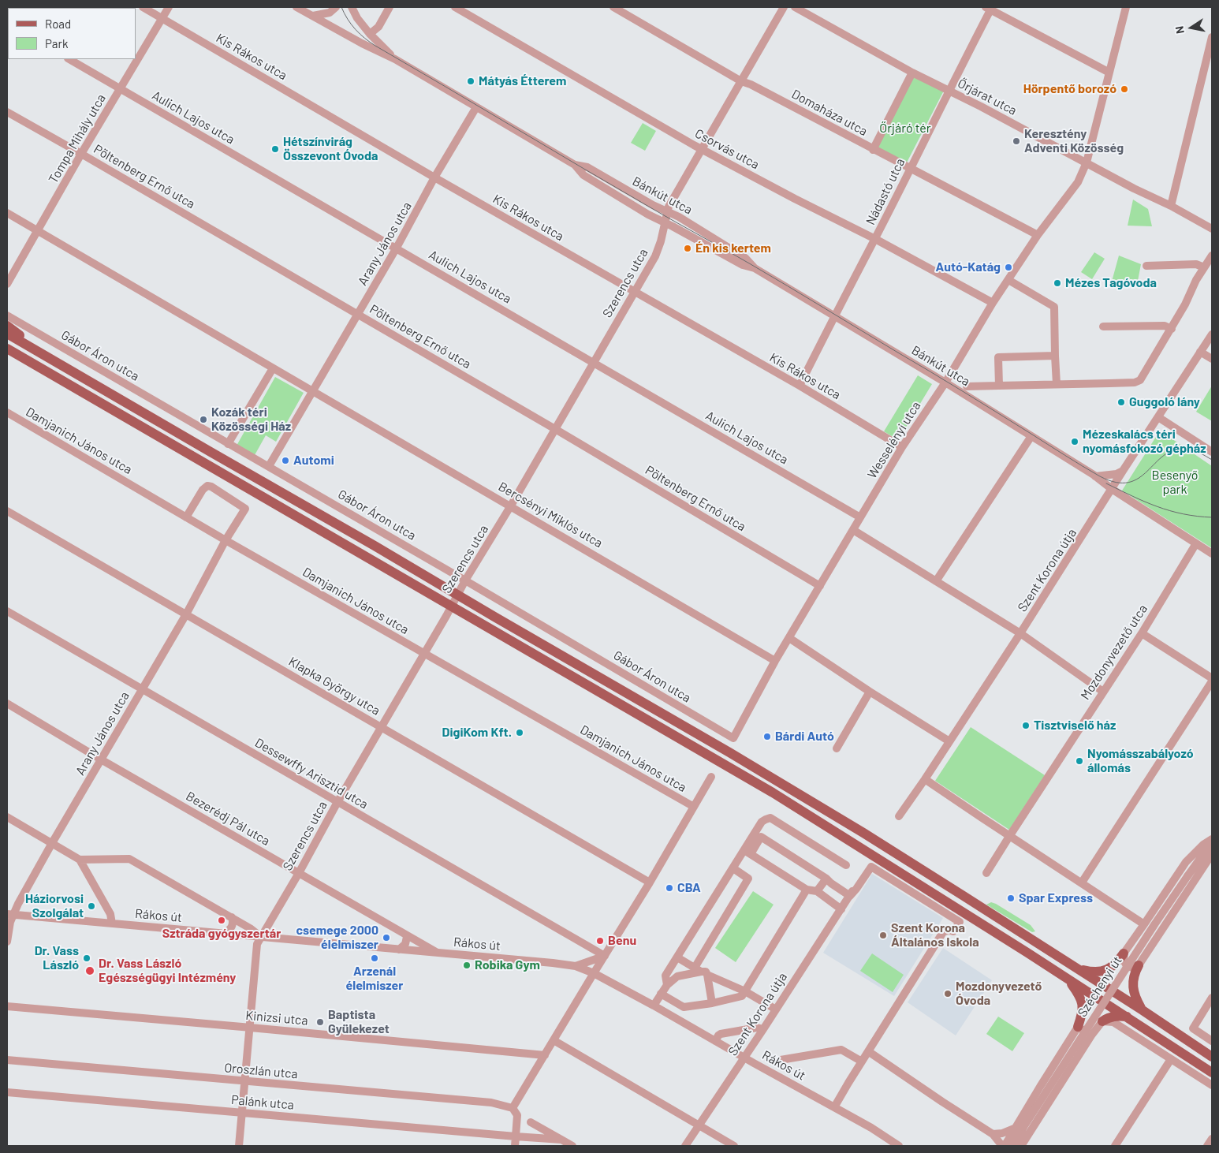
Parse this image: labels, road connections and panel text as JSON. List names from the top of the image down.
{
  "streets": {
    "street": [
      "Kis Rákos utca",
      "Őrjárat utca",
      "Domaháza utca",
      "Aulich Lajos utca",
      "Tompa Mihály utca",
      "Csorvás utca",
      "Pöltenberg Ernő utca",
      "Nádastó utca",
      "Bánkút utca",
      "Arany János utca",
      "Szerencs utca",
      "Gábor Áron utca",
      "Wesselényi utca",
      "Damjanich János utca",
      "Bercsényi Miklós utca",
      "Szent Korona útja",
      "Mozdonyvezető utca",
      "Klapka György utca",
      "Dessewffy Arisztid utca",
      "Bezerédj Pál utca",
      "Rákos út",
      "Széchenyi út",
      "Kinizsi utca",
      "Oroszlán utca",
      "Palánk utca"
    ]
  },
  "crossings": [
    ["Kis Rákos utca", "Tompa Mihály utca"],
    ["Kis Rákos utca", "Nádastó utca"],
    ["Kis Rákos utca", "Arany János utca"],
    ["Kis Rákos utca", "Szerencs utca"],
    ["Kis Rákos utca", "Wesselényi utca"],
    ["Őrjárat utca", "Nádastó utca"],
    ["Őrjárat utca", "Wesselényi utca"],
    ["Domaháza utca", "Nádastó utca"],
    ["Domaháza utca", "Szerencs utca"],
    ["Domaháza utca", "Wesselényi utca"],
    ["Aulich Lajos utca", "Tompa Mihály utca"],
    ["Aulich Lajos utca", "Arany János utca"],
    ["Aulich Lajos utca", "Szerencs utca"],
    ["Aulich Lajos utca", "Wesselényi utca"],
    ["Tompa Mihály utca", "Pöltenberg Ernő utca"],
    ["Csorvás utca", "Nádastó utca"],
    ["Csorvás utca", "Szerencs utca"],
    ["Csorvás utca", "Wesselényi utca"],
    ["Pöltenberg Ernő utca", "Arany János utca"],
    ["Pöltenberg Ernő utca", "Szerencs utca"],
    ["Pöltenberg Ernő utca", "Wesselényi utca"],
    ["Nádastó utca", "Bánkút utca"],
    ["Bánkút utca", "Arany János utca"],
    ["Bánkút utca", "Szerencs utca"],
    ["Bánkút utca", "Wesselényi utca"],
    ["Bánkút utca", "Szent Korona útja"],
    ["Bánkút utca", "Mozdonyvezető utca"],
    ["Arany János utca", "Gábor Áron utca"],
    ["Arany János utca", "Damjanich János utca"],
    ["Arany János utca", "Bercsényi Miklós utca"],
    ["Arany János utca", "Klapka György utca"],
    ["Arany János utca", "Dessewffy Arisztid utca"],
    ["Arany János utca", "Bezerédj Pál utca"],
    ["Arany János utca", "Rákos út"],
    ["Szerencs utca", "Gábor Áron utca"],
    ["Szerencs utca", "Damjanich János utca"],
    ["Szerencs utca", "Bercsényi Miklós utca"],
    ["Szerencs utca", "Klapka György utca"],
    ["Szerencs utca", "Dessewffy Arisztid utca"],
    ["Szerencs utca", "Bezerédj Pál utca"],
    ["Szerencs utca", "Rákos út"],
    ["Szerencs utca", "Kinizsi utca"],
    ["Szerencs utca", "Oroszlán utca"],
    ["Szerencs utca", "Palánk utca"],
    ["Gábor Áron utca", "Wesselényi utca"],
    ["Wesselényi utca", "Bercsényi Miklós utca"],
    ["Szent Korona útja", "Rákos út"],
    ["Bezerédj Pál utca", "Rákos út"]
  ],
  "parks": ["Őrjáró tér", "Besenyő park"],
  "places": [
    "Mátyás Étterem",
    "Hörpentő borozó",
    "Keresztény Adventi Közösség",
    "Hétszínvirág Összevont Óvoda",
    "Én kis kertem",
    "Autó-Katág",
    "Mézes Tagóvoda",
    "Guggoló lány",
    "Kozák téri Közösségi Ház",
    "Mézeskalács téri nyomásfokozó gépház",
    "Automi",
    "Tisztviselő ház",
    "DigiKom Kft.",
    "Bárdi Autó",
    "Nyomásszabályozó állomás",
    "CBA",
    "Spar Express",
    "Háziorvosi Szolgálat",
    "Sztráda gyógyszertár",
    "Szent Korona Általános Iskola",
    "csemege 2000 élelmiszer",
    "Benu",
    "Dr. Vass László",
    "Arzenál élelmiszer",
    "Robika Gym",
    "Dr. Vass László Egészségügyi Intézmény",
    "Mozdonyvezető Óvoda",
    "Baptista Gyülekezet"
  ],
  "legend": ["Road", "Park"],
  "north": "left"
}
